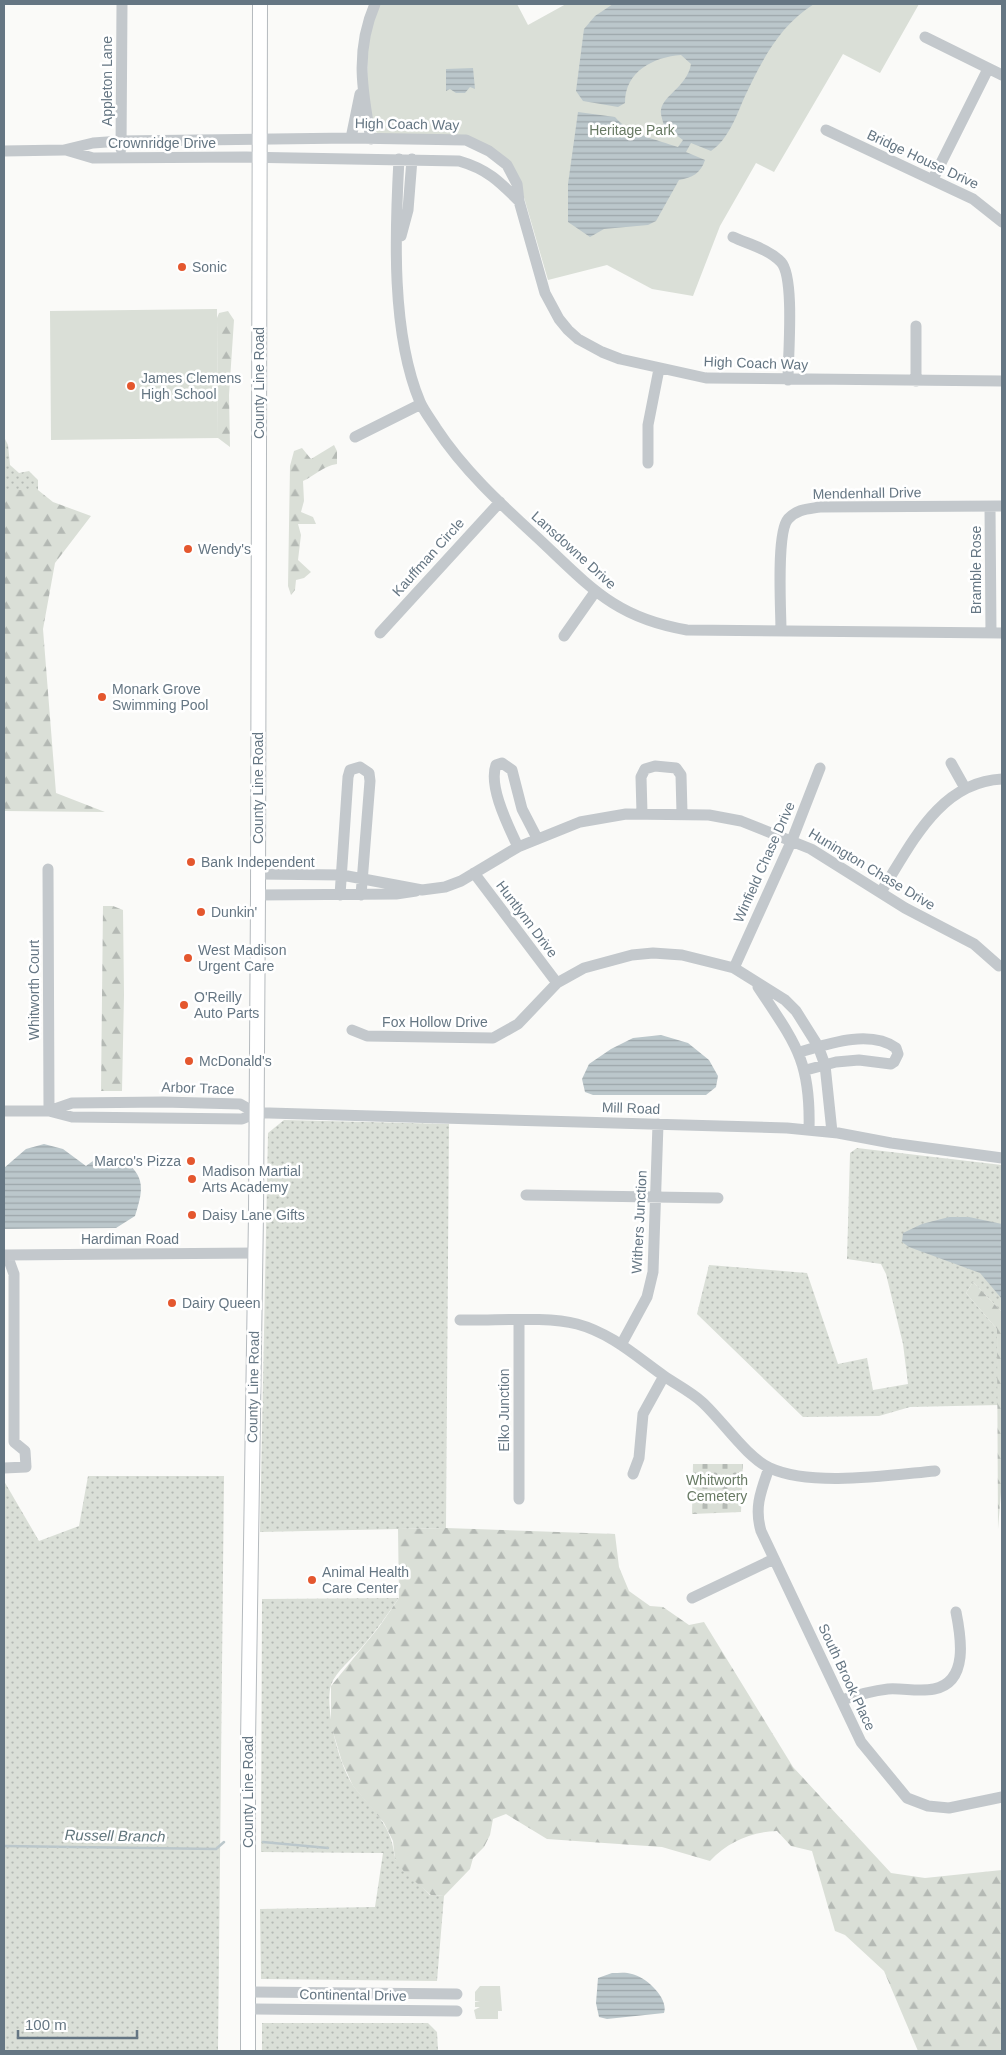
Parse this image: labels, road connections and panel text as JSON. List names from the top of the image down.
{
  "streets": {
    "main road": ["County Line Road"],
    "street": [
      "Appleton Lane",
      "High Coach Way",
      "Crownridge Drive",
      "Bridge House Drive",
      "Mendenhall Drive",
      "Lansdowne Drive",
      "Kauffman Circle",
      "Bramble Rose",
      "Winfield Chase Drive",
      "Hunington Chase Drive",
      "Huntlynn Drive",
      "Whitworth Court",
      "Fox Hollow Drive",
      "Arbor Trace",
      "Mill Road",
      "Withers Junction",
      "Hardiman Road",
      "Elko Junction",
      "South Brook Place",
      "Continental Drive"
    ]
  },
  "crossings": [
    ["Appleton Lane", "Crownridge Drive"],
    ["High Coach Way", "Crownridge Drive"],
    ["High Coach Way", "County Line Road"],
    ["High Coach Way", "Lansdowne Drive"],
    ["Crownridge Drive", "County Line Road"],
    ["County Line Road", "Hunington Chase Drive"],
    ["County Line Road", "Arbor Trace"],
    ["County Line Road", "Mill Road"],
    ["County Line Road", "Hardiman Road"],
    ["County Line Road", "Continental Drive"],
    ["Mendenhall Drive", "Lansdowne Drive"],
    ["Mendenhall Drive", "Bramble Rose"],
    ["Lansdowne Drive", "Kauffman Circle"],
    ["Lansdowne Drive", "Bramble Rose"],
    ["Winfield Chase Drive", "Hunington Chase Drive"],
    ["Winfield Chase Drive", "Fox Hollow Drive"],
    ["Hunington Chase Drive", "Huntlynn Drive"],
    ["Huntlynn Drive", "Fox Hollow Drive"],
    ["Whitworth Court", "Arbor Trace"],
    ["Fox Hollow Drive", "Mill Road"],
    ["Arbor Trace", "Mill Road"],
    ["Mill Road", "Withers Junction"]
  ],
  "water": ["Russell Branch"],
  "parks": ["Heritage Park", "Whitworth Cemetery"],
  "places": [
    "Sonic",
    "James Clemens High School",
    "Wendy's",
    "Monark Grove Swimming Pool",
    "Bank Independent",
    "Dunkin'",
    "West Madison Urgent Care",
    "O'Reilly Auto Parts",
    "McDonald's",
    "Marco's Pizza",
    "Madison Martial Arts Academy",
    "Daisy Lane Gifts",
    "Dairy Queen",
    "Animal Health Care Center"
  ],
  "scale_bar": "100 m"
}
